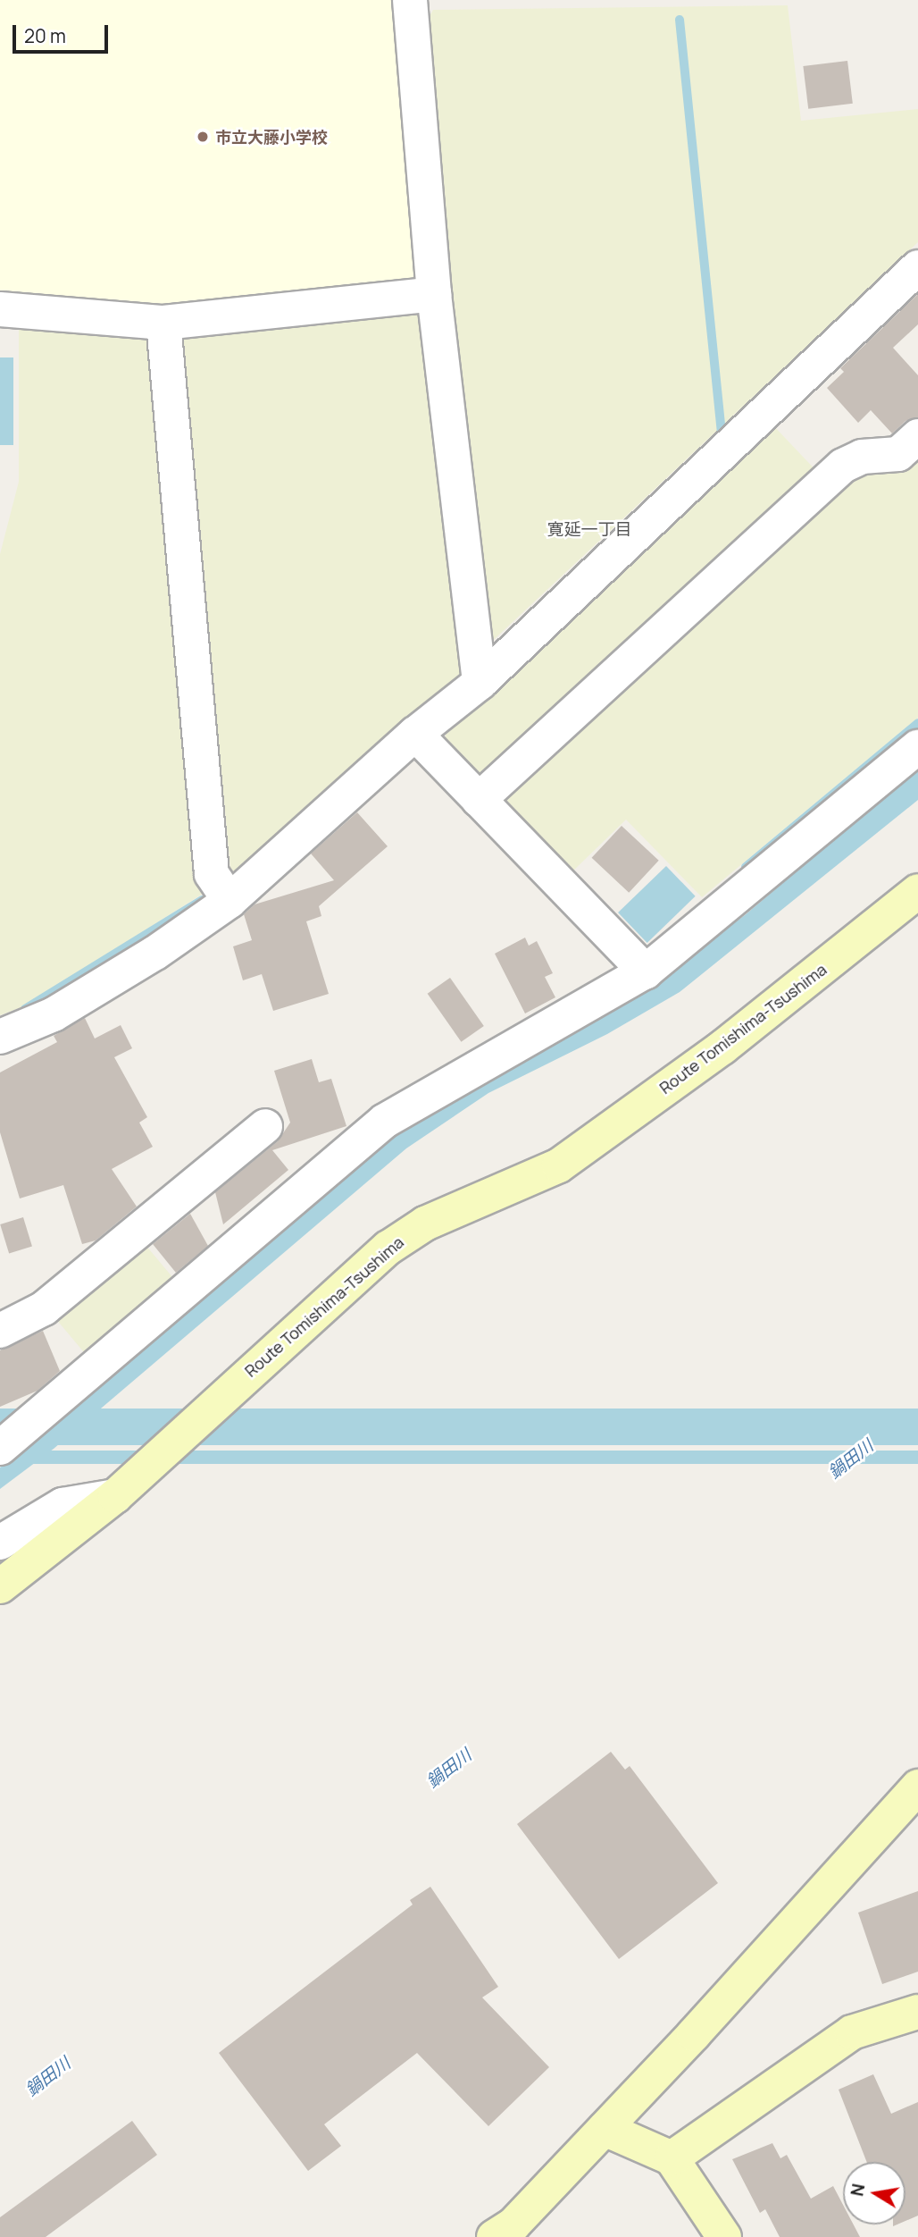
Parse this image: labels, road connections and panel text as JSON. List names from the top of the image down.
{
  "streets": {
    "main road": ["Route Tomishima-Tsushima"]
  },
  "districts": ["寛延一丁目"],
  "water": ["鍋田川"],
  "places": ["市立大藤小学校"],
  "scale_bar": "20 m",
  "north": "left"
}
